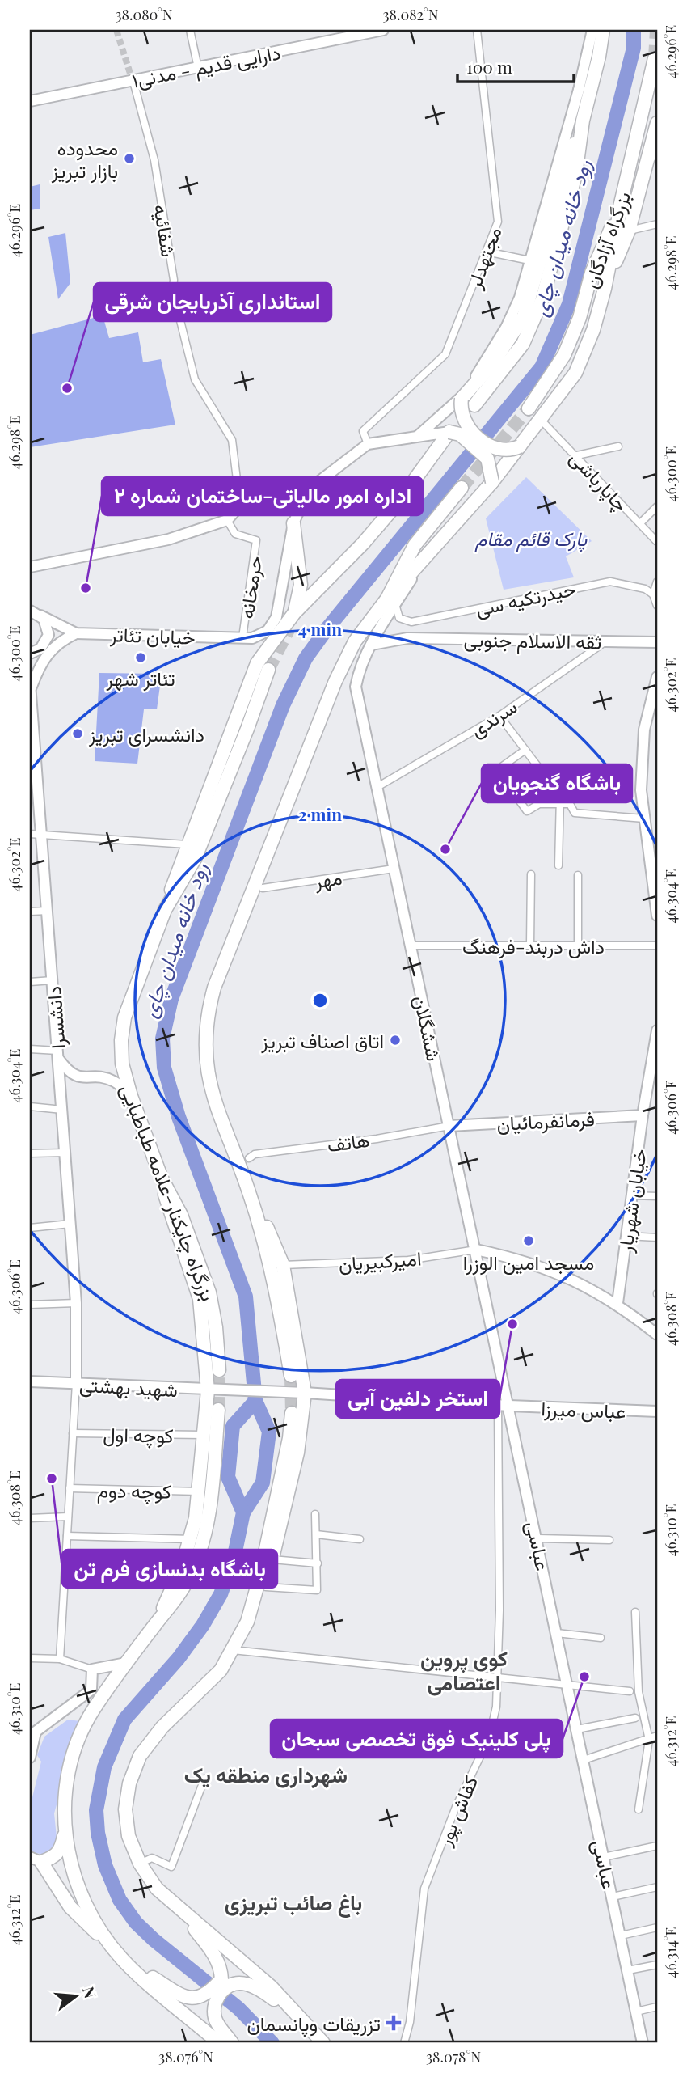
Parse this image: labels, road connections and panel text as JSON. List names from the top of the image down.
{
  "streets": {
    "highway": ["بزرگراه آزادگان", "بزرگراه چایکنار-علامه طباطبایی"],
    "main road": [
      "دارایی قدیم - مدنی۱",
      "خیابان تئاتر",
      "ثقه الاسلام جنوبی",
      "دانشسرا",
      "ششگلان",
      "فرمانفرمائیان",
      "خیابان شهریار",
      "شهید بهشتى",
      "عباس میرزا",
      "عباسى",
      "عباسی"
    ],
    "street": [
      "شفائیه",
      "مجتهدلر",
      "چاپارباشی",
      "حرمخانه",
      "حیدرتکیه سی",
      "سرندی",
      "مهر",
      "داش دربند-فرهنگ",
      "هاتف",
      "امیرکبیریان",
      "کوچه اول",
      "کوچه دوم",
      "کفاش پور"
    ]
  },
  "crossings": [
    ["دارایی قدیم - مدنی۱", "شفائیه"],
    ["حرمخانه", "خیابان تئاتر"],
    ["حیدرتکیه سی", "ششگلان"],
    ["ثقه الاسلام جنوبی", "سرندی"],
    ["ثقه الاسلام جنوبی", "ششگلان"],
    ["سرندی", "ششگلان"],
    ["مهر", "ششگلان"],
    ["داش دربند-فرهنگ", "ششگلان"],
    ["دانشسرا", "شهید بهشتى"],
    ["ششگلان", "فرمانفرمائیان"],
    ["ششگلان", "هاتف"],
    ["ششگلان", "امیرکبیریان"],
    ["ششگلان", "عباس میرزا"],
    ["ششگلان", "عباسى"],
    ["فرمانفرمائیان", "هاتف"],
    ["فرمانفرمائیان", "خیابان شهریار"],
    ["عباس میرزا", "عباسى"],
    ["عباسى", "عباسی"]
  ],
  "districts": ["کوی پروین اعتصامی", "شهرداری منطقه یک", "باغ صائب تبریزی"],
  "water": ["رود خانه میدان چای"],
  "parks": ["پارک قائم مقام"],
  "places": {
    "other": [
      "محدوده بازار تبریز",
      "استانداری آذربایجان شرقی",
      "اداره امور مالیاتی-ساختمان شماره ۲",
      "تئاتر شهر",
      "دانشسرای تبریز",
      "باشگاه گنجویان",
      "اتاق اصناف تبریز",
      "مسجد امین الوزرا",
      "استخر دلفین آبی",
      "باشگاه بدنسازی فرم تن",
      "پلی کلینیک فوق تخصصی سبحان"
    ],
    "health": ["تزریقات وپانسمان"]
  },
  "scale_bar": "100 m",
  "north": "right",
  "coordinates": [
    "38.080°N",
    "38.082°N",
    "46.296°E",
    "46.298°E",
    "46.300°E",
    "46.302°E",
    "46.304°E",
    "46.306°E",
    "46.308°E",
    "46.310°E",
    "46.312°E",
    "46.314°E",
    "38.076°N",
    "38.078°N"
  ],
  "rings": ["4 min", "2 min"]
}
